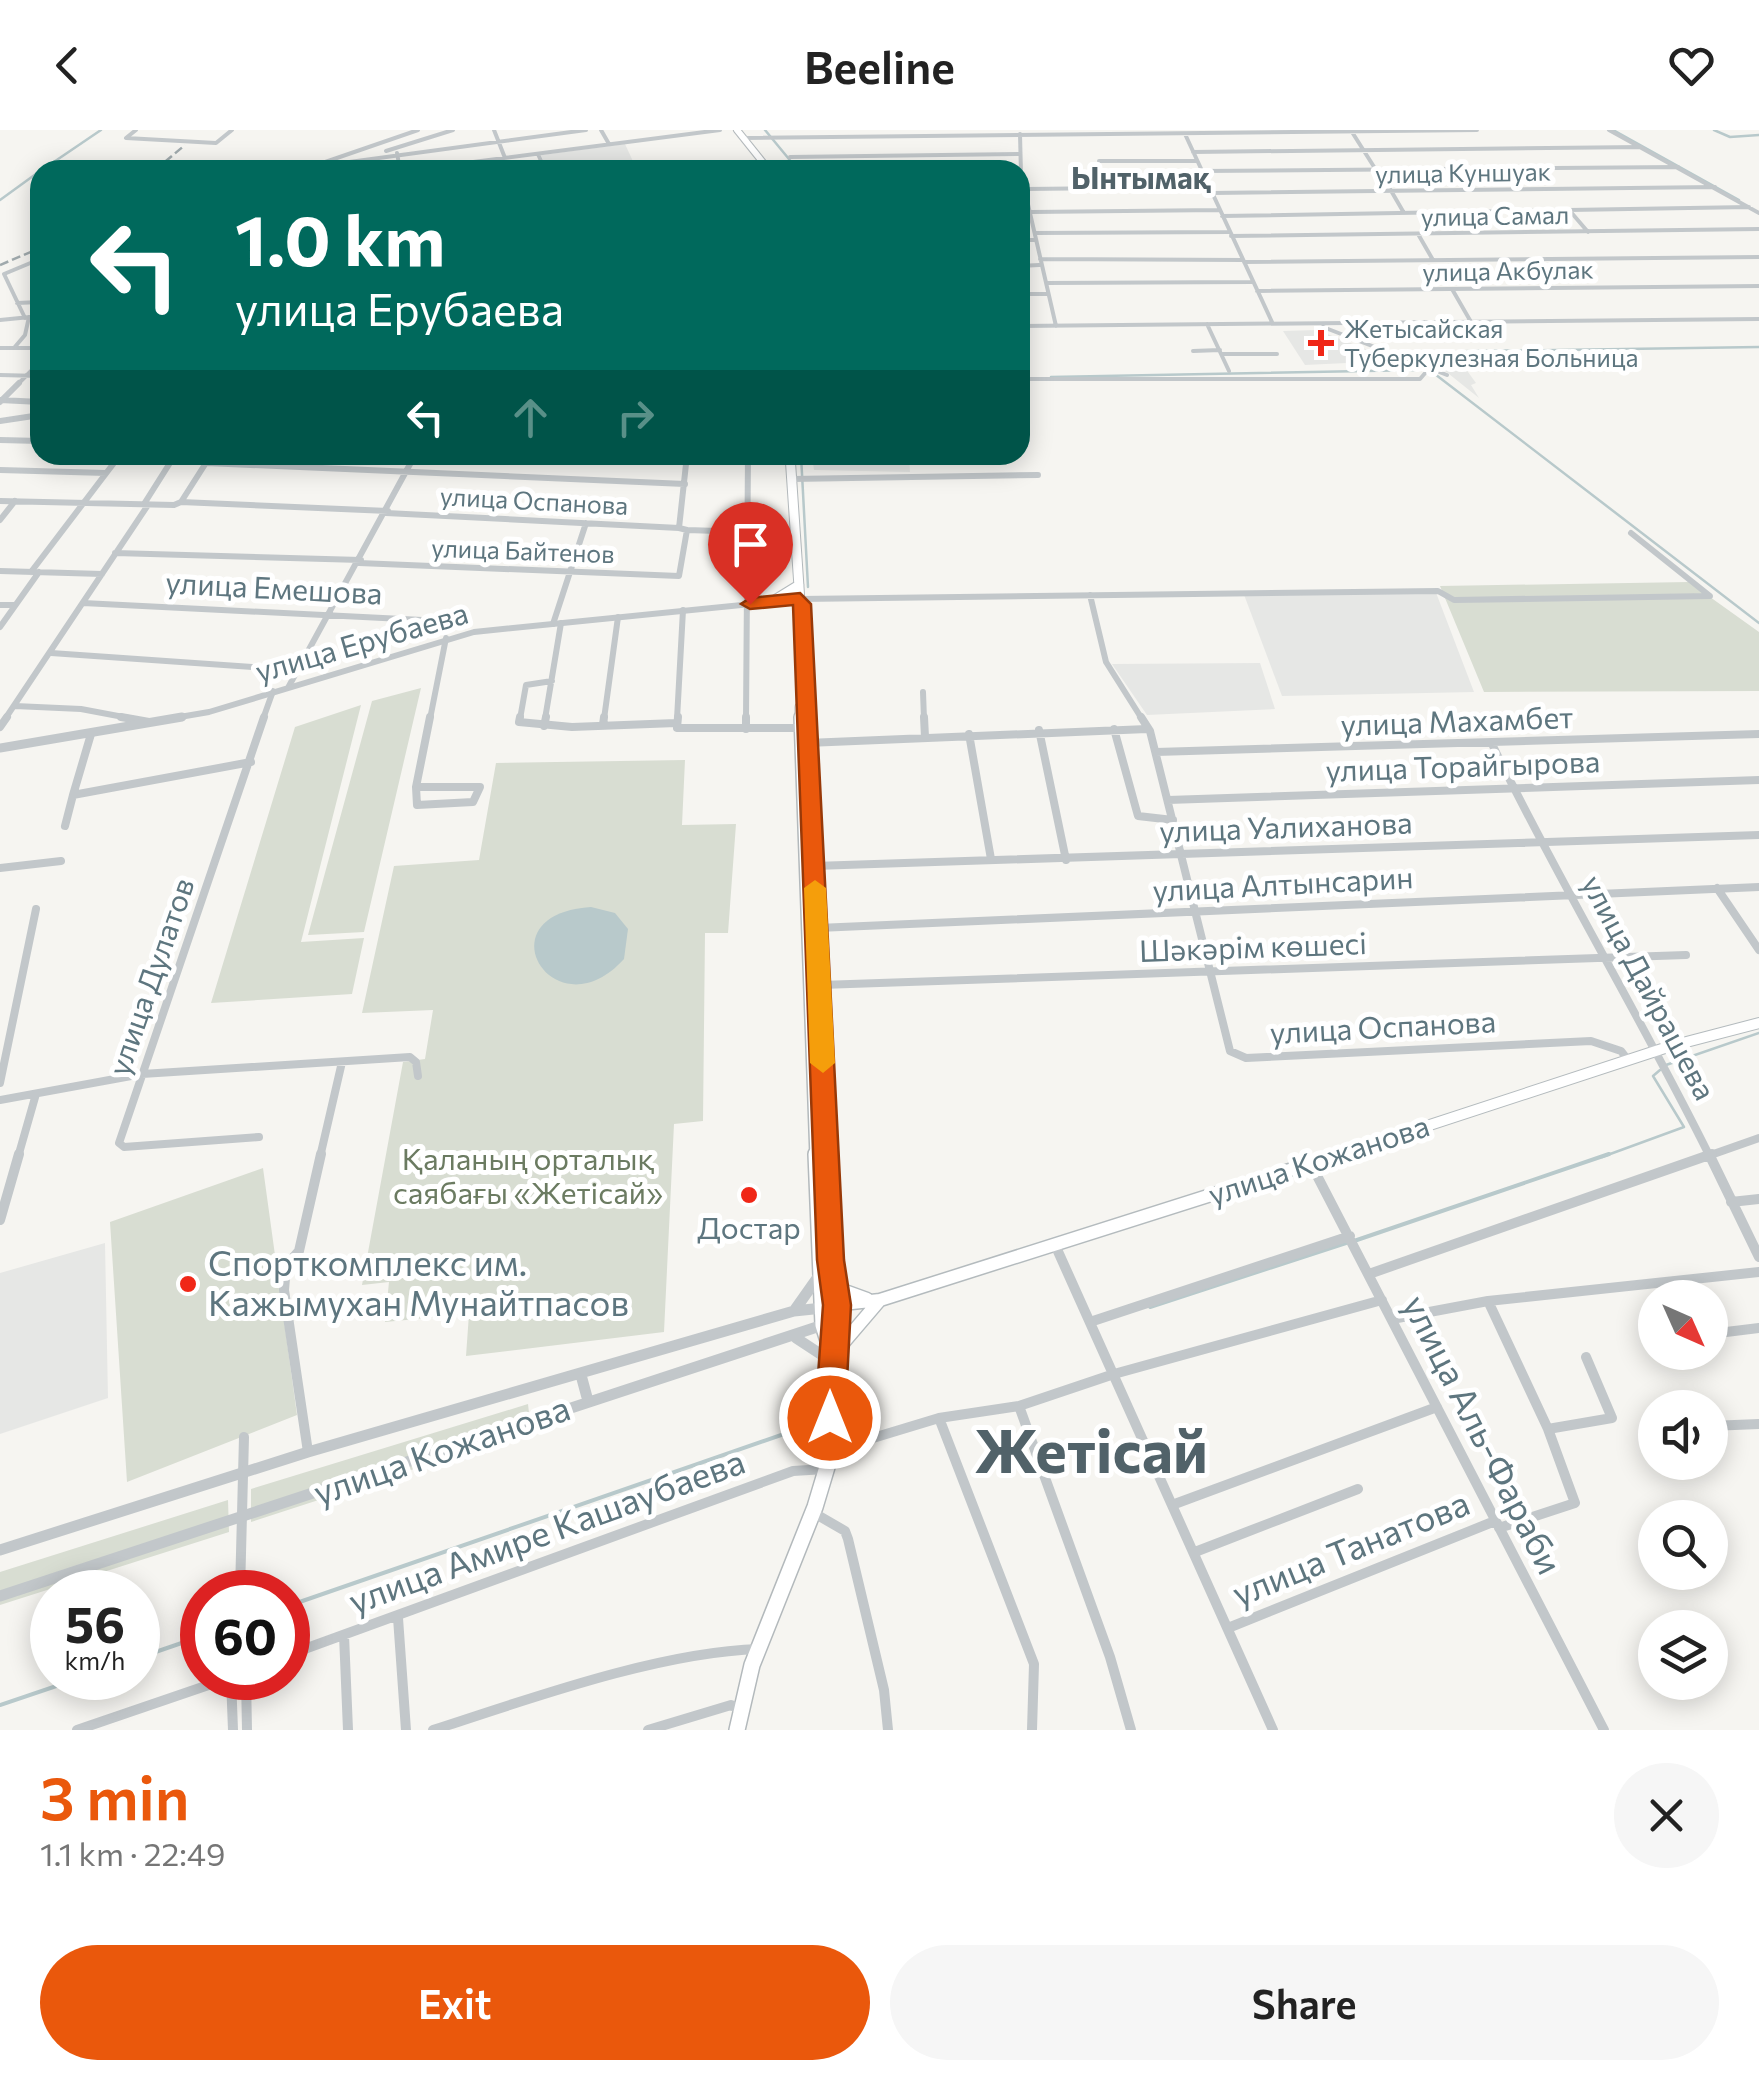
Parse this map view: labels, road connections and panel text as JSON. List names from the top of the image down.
{
  "streets": {
    "main road": ["улица Кожанова"],
    "street": [
      "улица Куншуак",
      "улица Самал",
      "улица Акбулак",
      "улица Оспанова",
      "улица Байтенов",
      "улица Емешова",
      "улица Ерубаева",
      "улица Махамбет",
      "улица Торайгырова",
      "улица Уалиханова",
      "улица Алтынсарин",
      "Шәкәрім көшесі",
      "улица Дулатов",
      "улица Дайрашева",
      "улица Аль-Фараби",
      "улица Амире Кашаубаева",
      "улица Танатова"
    ]
  },
  "crossings": [
    ["улица Оспанова", "улица Байтенов"],
    ["улица Оспанова", "улица Махамбет"],
    ["улица Оспанова", "улица Торайгырова"],
    ["улица Оспанова", "улица Уалиханова"],
    ["улица Оспанова", "улица Алтынсарин"],
    ["улица Оспанова", "Шәкәрім көшесі"],
    ["улица Оспанова", "улица Кожанова"],
    ["улица Ерубаева", "улица Дулатов"],
    ["улица Махамбет", "улица Дайрашева"],
    ["улица Торайгырова", "улица Дайрашева"],
    ["улица Уалиханова", "улица Дайрашева"],
    ["улица Алтынсарин", "улица Дайрашева"],
    ["Шәкәрім көшесі", "улица Дайрашева"],
    ["улица Дайрашева", "улица Кожанова"],
    ["улица Кожанова", "улица Аль-Фараби"],
    ["улица Аль-Фараби", "улица Амире Кашаубаева"],
    ["улица Аль-Фараби", "улица Танатова"]
  ],
  "districts": ["Ынтымақ", "Жетісай"],
  "parks": ["Қаланың орталық саябағы «Жетісай»"],
  "places": {
    "health": ["Жетысайская Туберкулезная Больница"],
    "other": ["Достар", "Спорткомплекс им. Кажымухан Мунайтпасов"]
  },
  "north": "bottom right",
  "page": {
    "header": "Beeline",
    "turn": ["1.0 km", "улица Ерубаева"],
    "speed": "56 km/h",
    "limit": "60",
    "heading": ["3 min", "1.1 km · 22:49"],
    "buttons": ["Exit", "Share"]
  }
}
